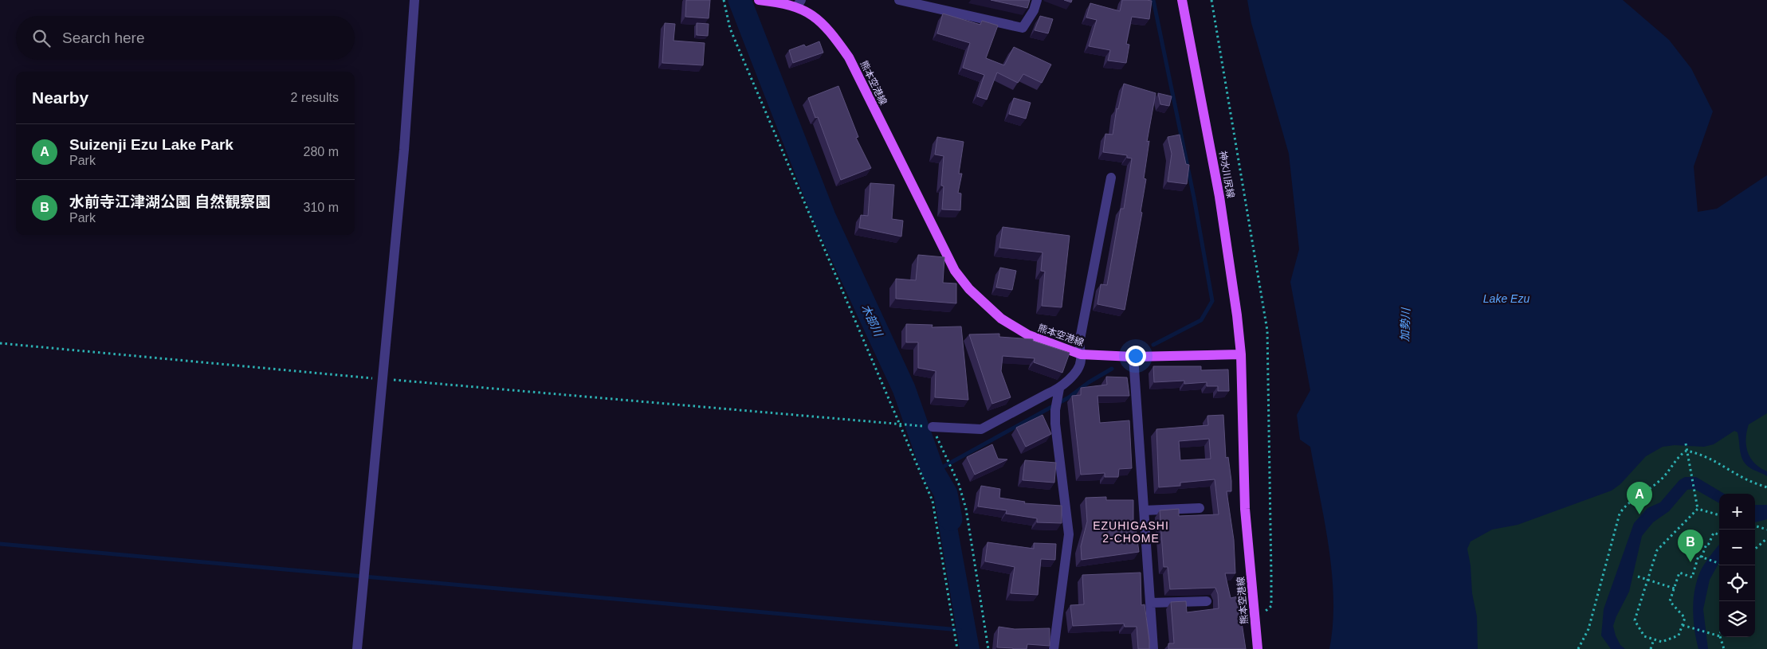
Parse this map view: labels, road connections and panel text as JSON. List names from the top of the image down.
{
  "streets": {
    "main road": ["熊本空港線", "神水川尻線"]
  },
  "crossings": [
    ["熊本空港線", "神水川尻線"]
  ],
  "districts": ["EZUHIGASHI 2-CHOME"],
  "water": ["Lake Ezu", "木部川", "加勢川"],
  "page": {
    "search": "Search here",
    "heading": ["Nearby", "2 results"],
    "list": [
      {
        "mark": "A",
        "name": "Suizenji Ezu Lake Park",
        "note": "Park",
        "value": "280 m"
      },
      {
        "mark": "B",
        "name": "水前寺江津湖公園 自然観察園",
        "note": "Park",
        "value": "310 m"
      }
    ],
    "pins": ["A", "B"],
    "map_buttons": ["+", "−"]
  }
}
